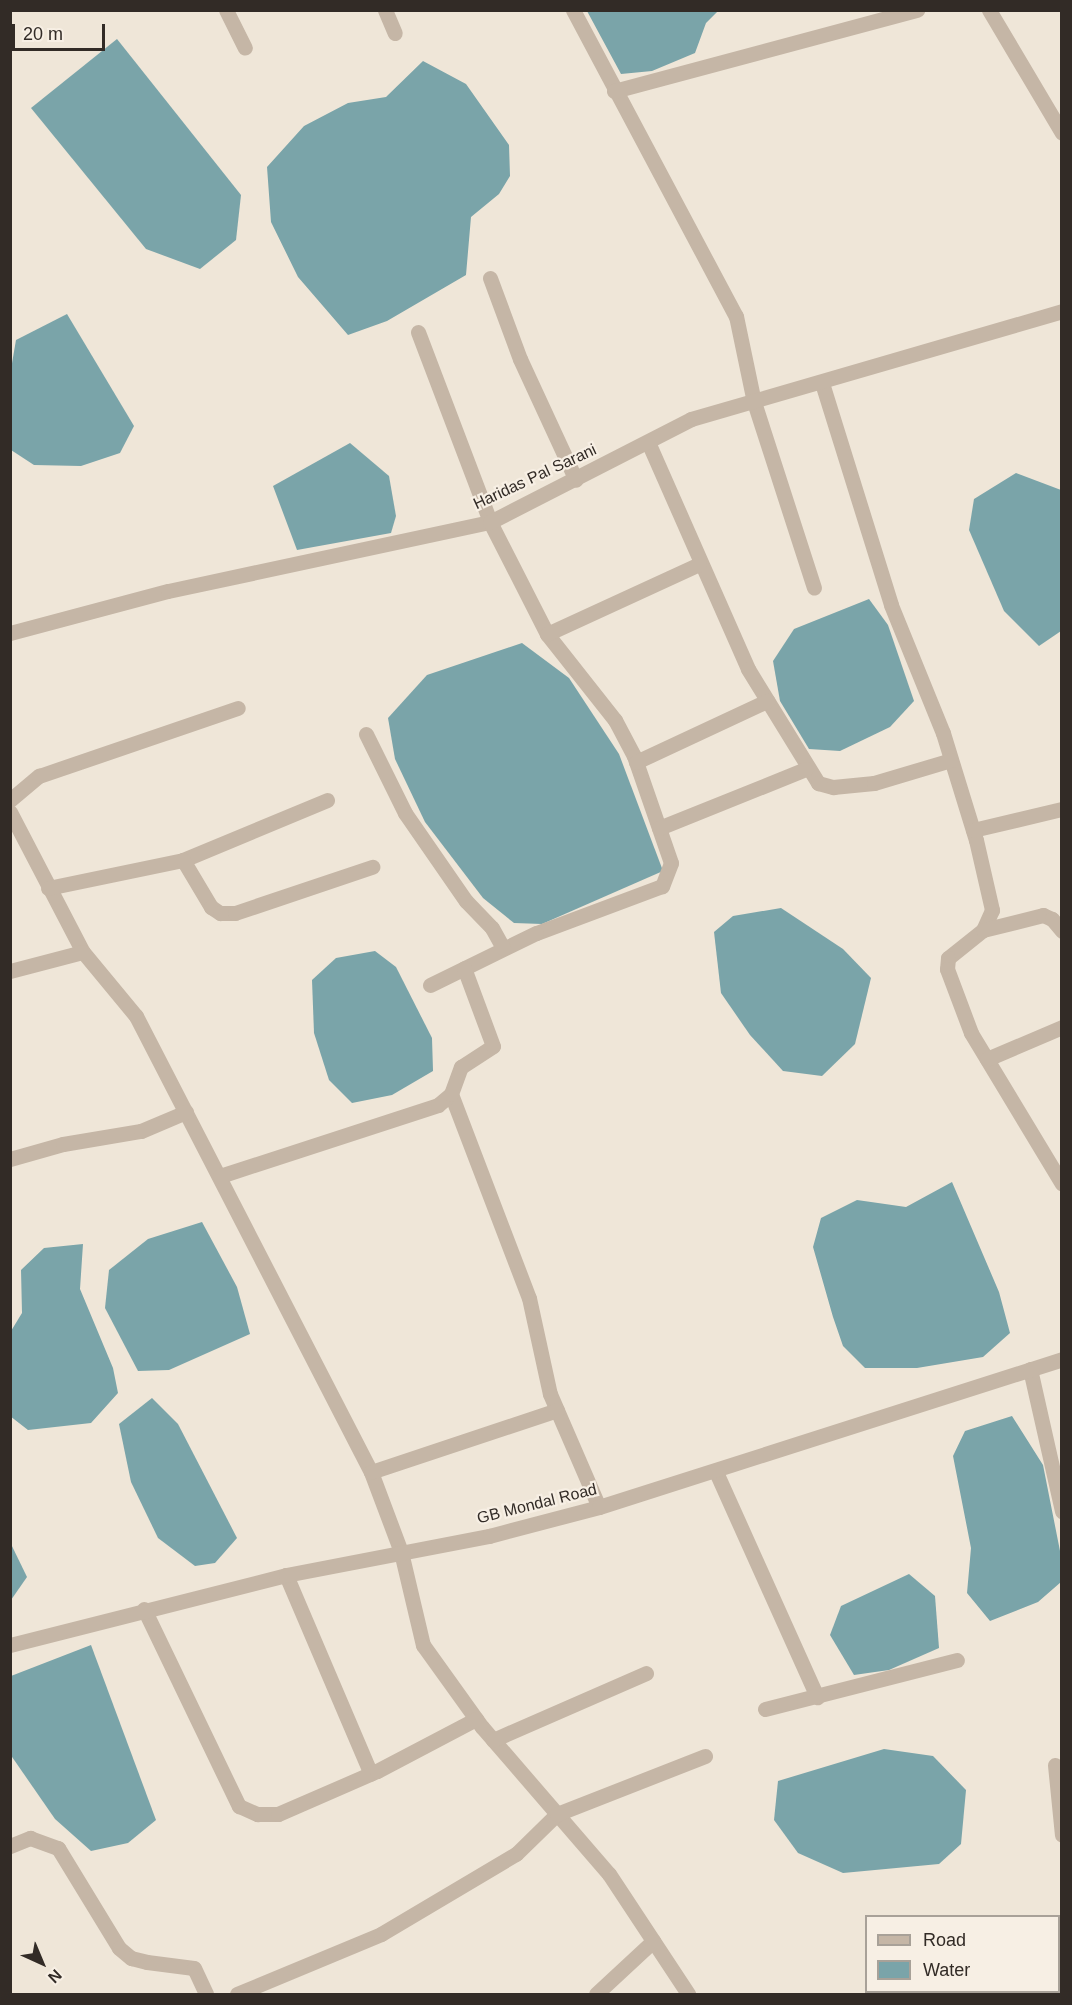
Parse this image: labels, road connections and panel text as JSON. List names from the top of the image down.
{
  "streets": {
    "street": ["Haridas Pal Sarani", "GB Mondal Road"]
  },
  "legend": ["Road", "Water"],
  "scale_bar": "20 m",
  "north": "bottom right"
}
